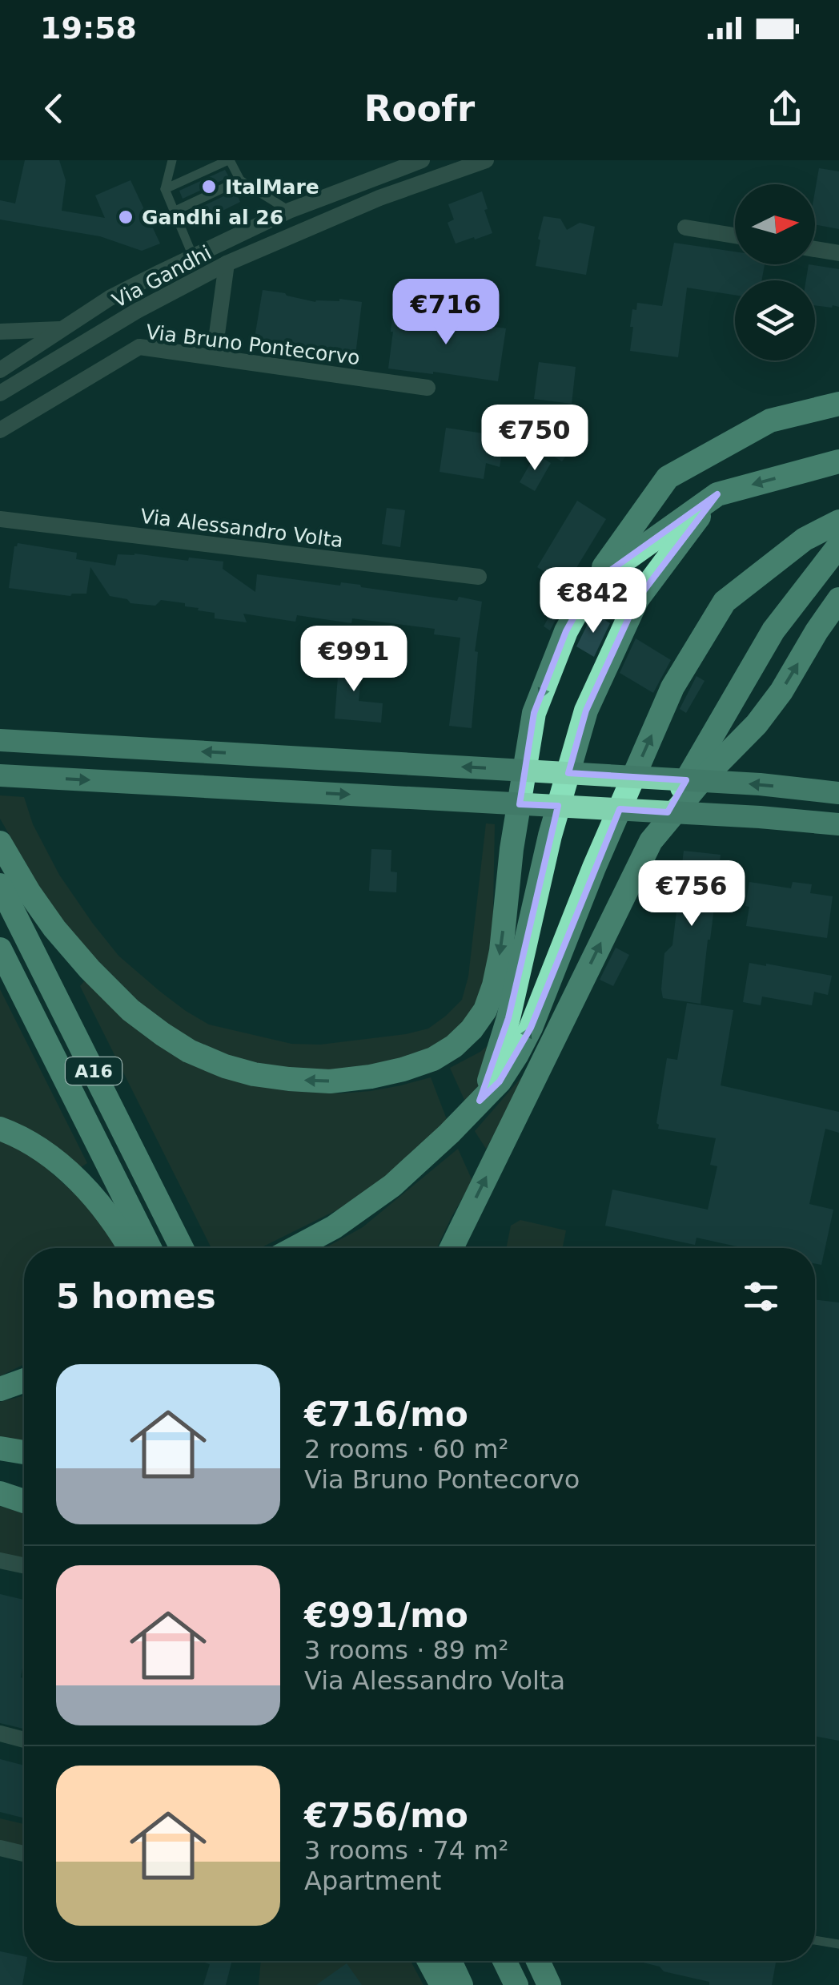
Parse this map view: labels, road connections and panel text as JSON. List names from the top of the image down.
{
  "streets": {
    "highway": ["A16"],
    "street": ["Via Gandhi", "Via Bruno Pontecorvo", "Via Alessandro Volta"]
  },
  "places": ["ItalMare", "Gandhi al 26"],
  "north": "right",
  "page": {
    "status": "19:58",
    "header": "Roofr",
    "price": [
      "€716",
      "€750",
      "€842",
      "€991",
      "€756"
    ],
    "heading": "5 homes",
    "list": [
      {
        "name": "€716/mo",
        "note": "2 rooms · 60 m² · Via Bruno Pontecorvo"
      },
      {
        "name": "€991/mo",
        "note": "3 rooms · 89 m² · Via Alessandro Volta"
      },
      {
        "name": "€756/mo",
        "note": "3 rooms · 74 m² · Apartment"
      }
    ]
  }
}
